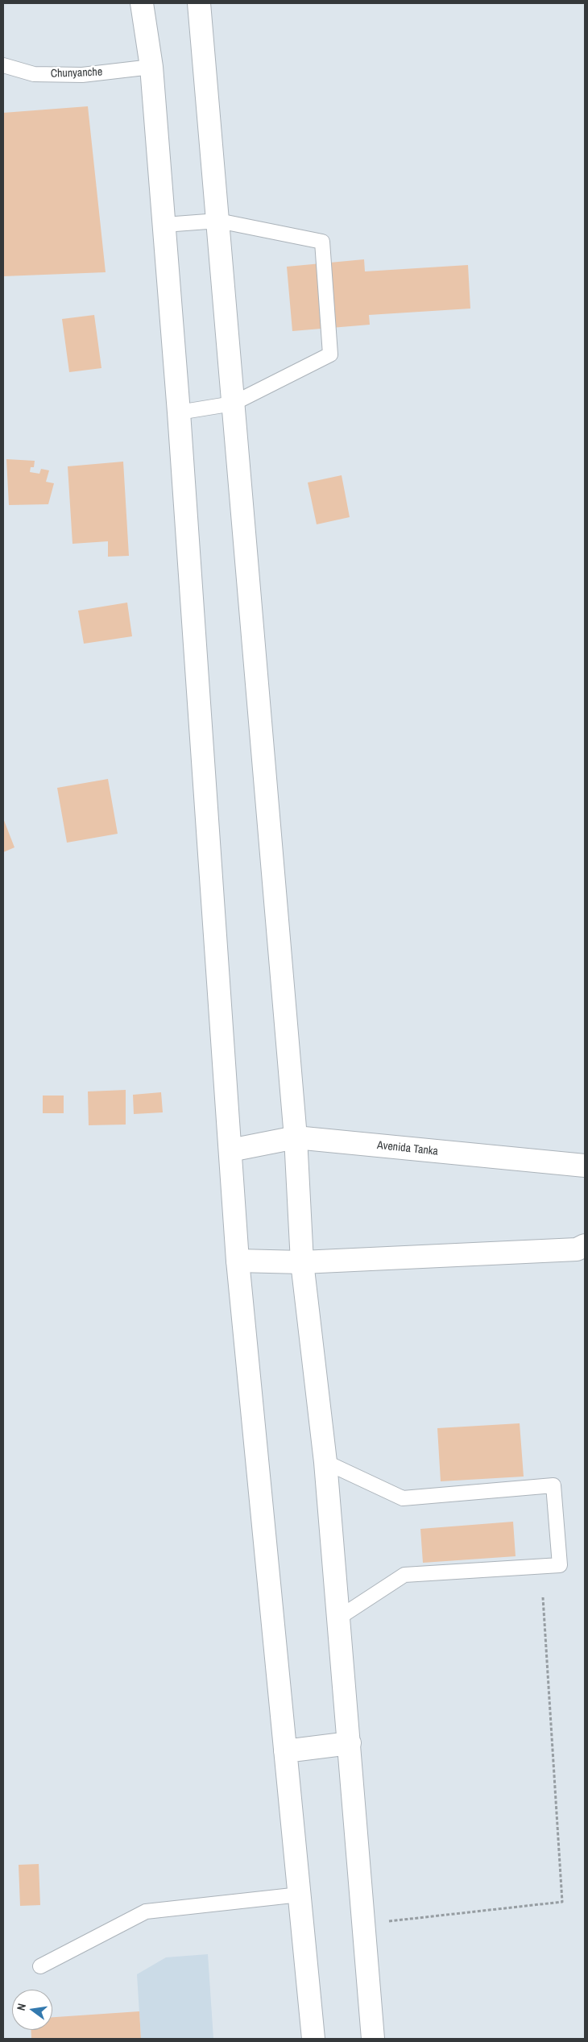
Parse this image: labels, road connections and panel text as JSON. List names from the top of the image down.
{
  "streets": {
    "main road": ["Avenida Tanka"],
    "lane": ["Chunyanche"]
  },
  "north": "left"
}
